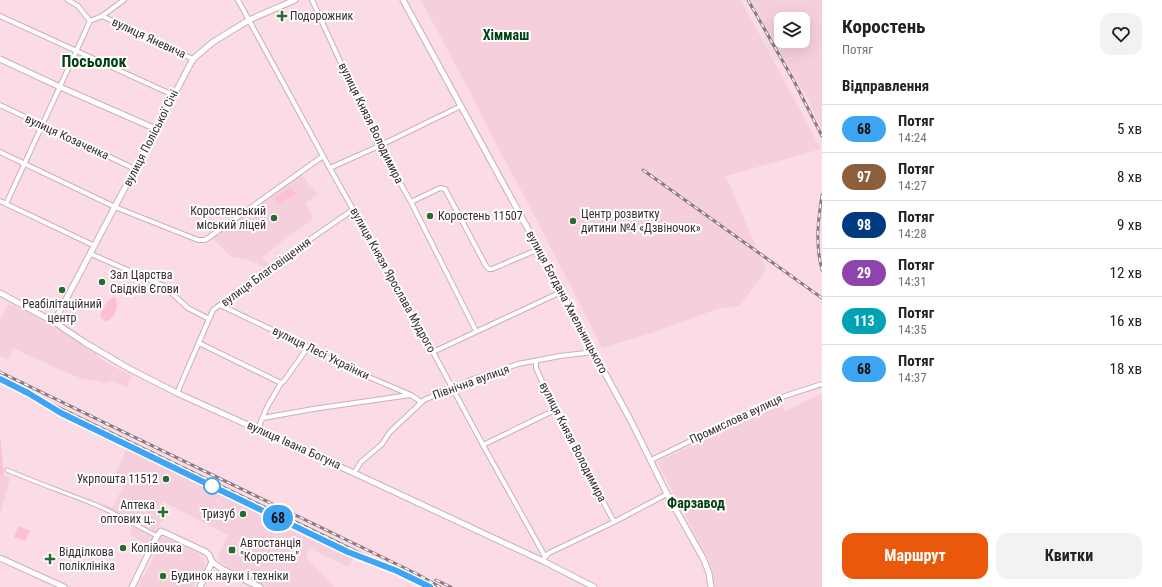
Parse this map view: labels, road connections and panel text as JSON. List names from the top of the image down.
{
  "streets": {
    "street": [
      "вулиця Яневича",
      "вулиця Князя Володимира",
      "вулиця Козаченка",
      "вулиця Поліської Січі",
      "вулиця Благовіщення",
      "вулиця Князя Ярослава Мудрого",
      "вулиця Богдана Хмельницького",
      "вулиця Лесі Українки",
      "Північна вулиця",
      "Промислова вулиця",
      "вулиця Івана Богуна"
    ]
  },
  "crossings": [
    ["вулиця Яневича", "вулиця Поліської Січі"],
    ["вулиця Князя Володимира", "Північна вулиця"],
    ["вулиця Козаченка", "вулиця Поліської Січі"],
    ["вулиця Поліської Січі", "вулиця Князя Ярослава Мудрого"],
    ["вулиця Поліської Січі", "вулиця Івана Богуна"],
    ["вулиця Благовіщення", "вулиця Князя Ярослава Мудрого"],
    ["вулиця Благовіщення", "вулиця Лесі Українки"],
    ["вулиця Благовіщення", "вулиця Івана Богуна"],
    ["вулиця Князя Ярослава Мудрого", "Північна вулиця"],
    ["вулиця Князя Ярослава Мудрого", "вулиця Івана Богуна"],
    ["вулиця Богдана Хмельницького", "Північна вулиця"],
    ["вулиця Богдана Хмельницького", "Промислова вулиця"],
    ["вулиця Лесі Українки", "Північна вулиця"],
    ["Північна вулиця", "вулиця Івана Богуна"]
  ],
  "districts": ["Хіммаш", "Посьолок", "Фарзавод"],
  "places": {
    "health": ["Подорожник", "Аптека оптових ц‥", "Відділкова поліклініка"],
    "other": [
      "Коростень 11507",
      "Коростенський міський ліцей",
      "Центр розвитку дитини №4 «Дзвіночок»",
      "Зал Царства Свідків Єгови",
      "Реабілітаційний центр",
      "Укрпошта 11512",
      "Тризуб",
      "Копійочка",
      "Будинок науки і техніки"
    ],
    "transit": ["Автостанція \"Коростень\""]
  },
  "page": {
    "on_map": "68",
    "heading": [
      ["Коростень", "Потяг"],
      "Відправлення"
    ],
    "list": [
      {
        "mark": "68",
        "name": "Потяг",
        "note": "14:24",
        "value": "5 хв"
      },
      {
        "mark": "97",
        "name": "Потяг",
        "note": "14:27",
        "value": "8 хв"
      },
      {
        "mark": "98",
        "name": "Потяг",
        "note": "14:28",
        "value": "9 хв"
      },
      {
        "mark": "29",
        "name": "Потяг",
        "note": "14:31",
        "value": "12 хв"
      },
      {
        "mark": "113",
        "name": "Потяг",
        "note": "14:35",
        "value": "16 хв"
      },
      {
        "mark": "68",
        "name": "Потяг",
        "note": "14:37",
        "value": "18 хв"
      }
    ],
    "buttons": ["Маршрут", "Квитки"]
  }
}
